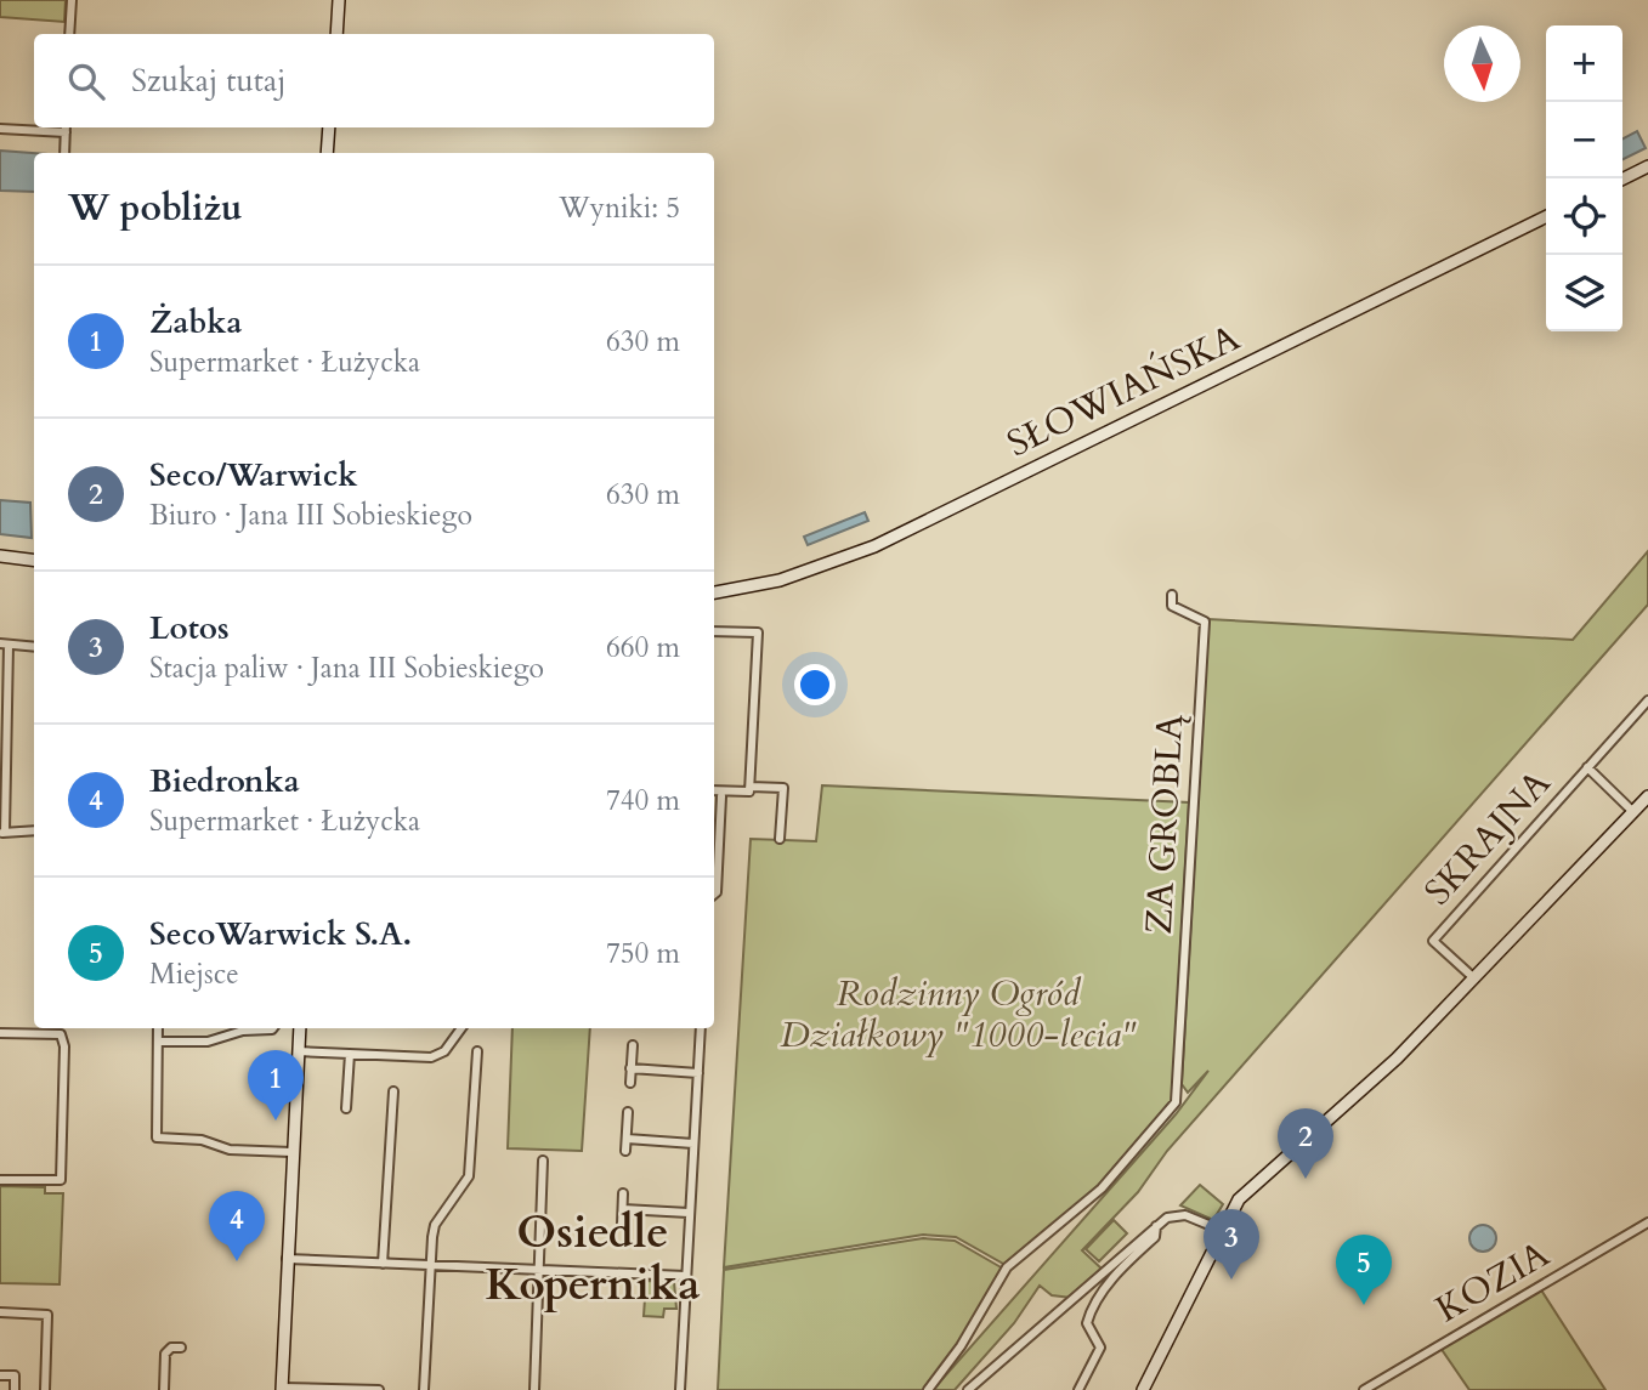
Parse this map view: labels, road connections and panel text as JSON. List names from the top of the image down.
{
  "streets": {
    "street": [
      "SŁOWIAŃSKA",
      "ZA GROBLĄ",
      "SKRAJNA",
      "KOZIA"
    ]
  },
  "districts": ["Osiedle Kopernika"],
  "parks": ["Rodzinny Ogród Działkowy \"1000-lecia\""],
  "north": "bottom",
  "page": {
    "map_buttons": ["+", "−"],
    "search": "Szukaj tutaj",
    "heading": ["W pobliżu", "Wyniki: 5"],
    "list": [
      {
        "mark": "1",
        "name": "Żabka",
        "note": "Supermarket · Łużycka",
        "value": "630 m"
      },
      {
        "mark": "2",
        "name": "Seco/Warwick",
        "note": "Biuro · Jana III Sobieskiego",
        "value": "630 m"
      },
      {
        "mark": "3",
        "name": "Lotos",
        "note": "Stacja paliw · Jana III Sobieskiego",
        "value": "660 m"
      },
      {
        "mark": "4",
        "name": "Biedronka",
        "note": "Supermarket · Łużycka",
        "value": "740 m"
      },
      {
        "mark": "5",
        "name": "SecoWarwick S.A.",
        "note": "Miejsce",
        "value": "750 m"
      }
    ],
    "pins": [
      "1",
      "2",
      "4",
      "3",
      "5"
    ]
  }
}
